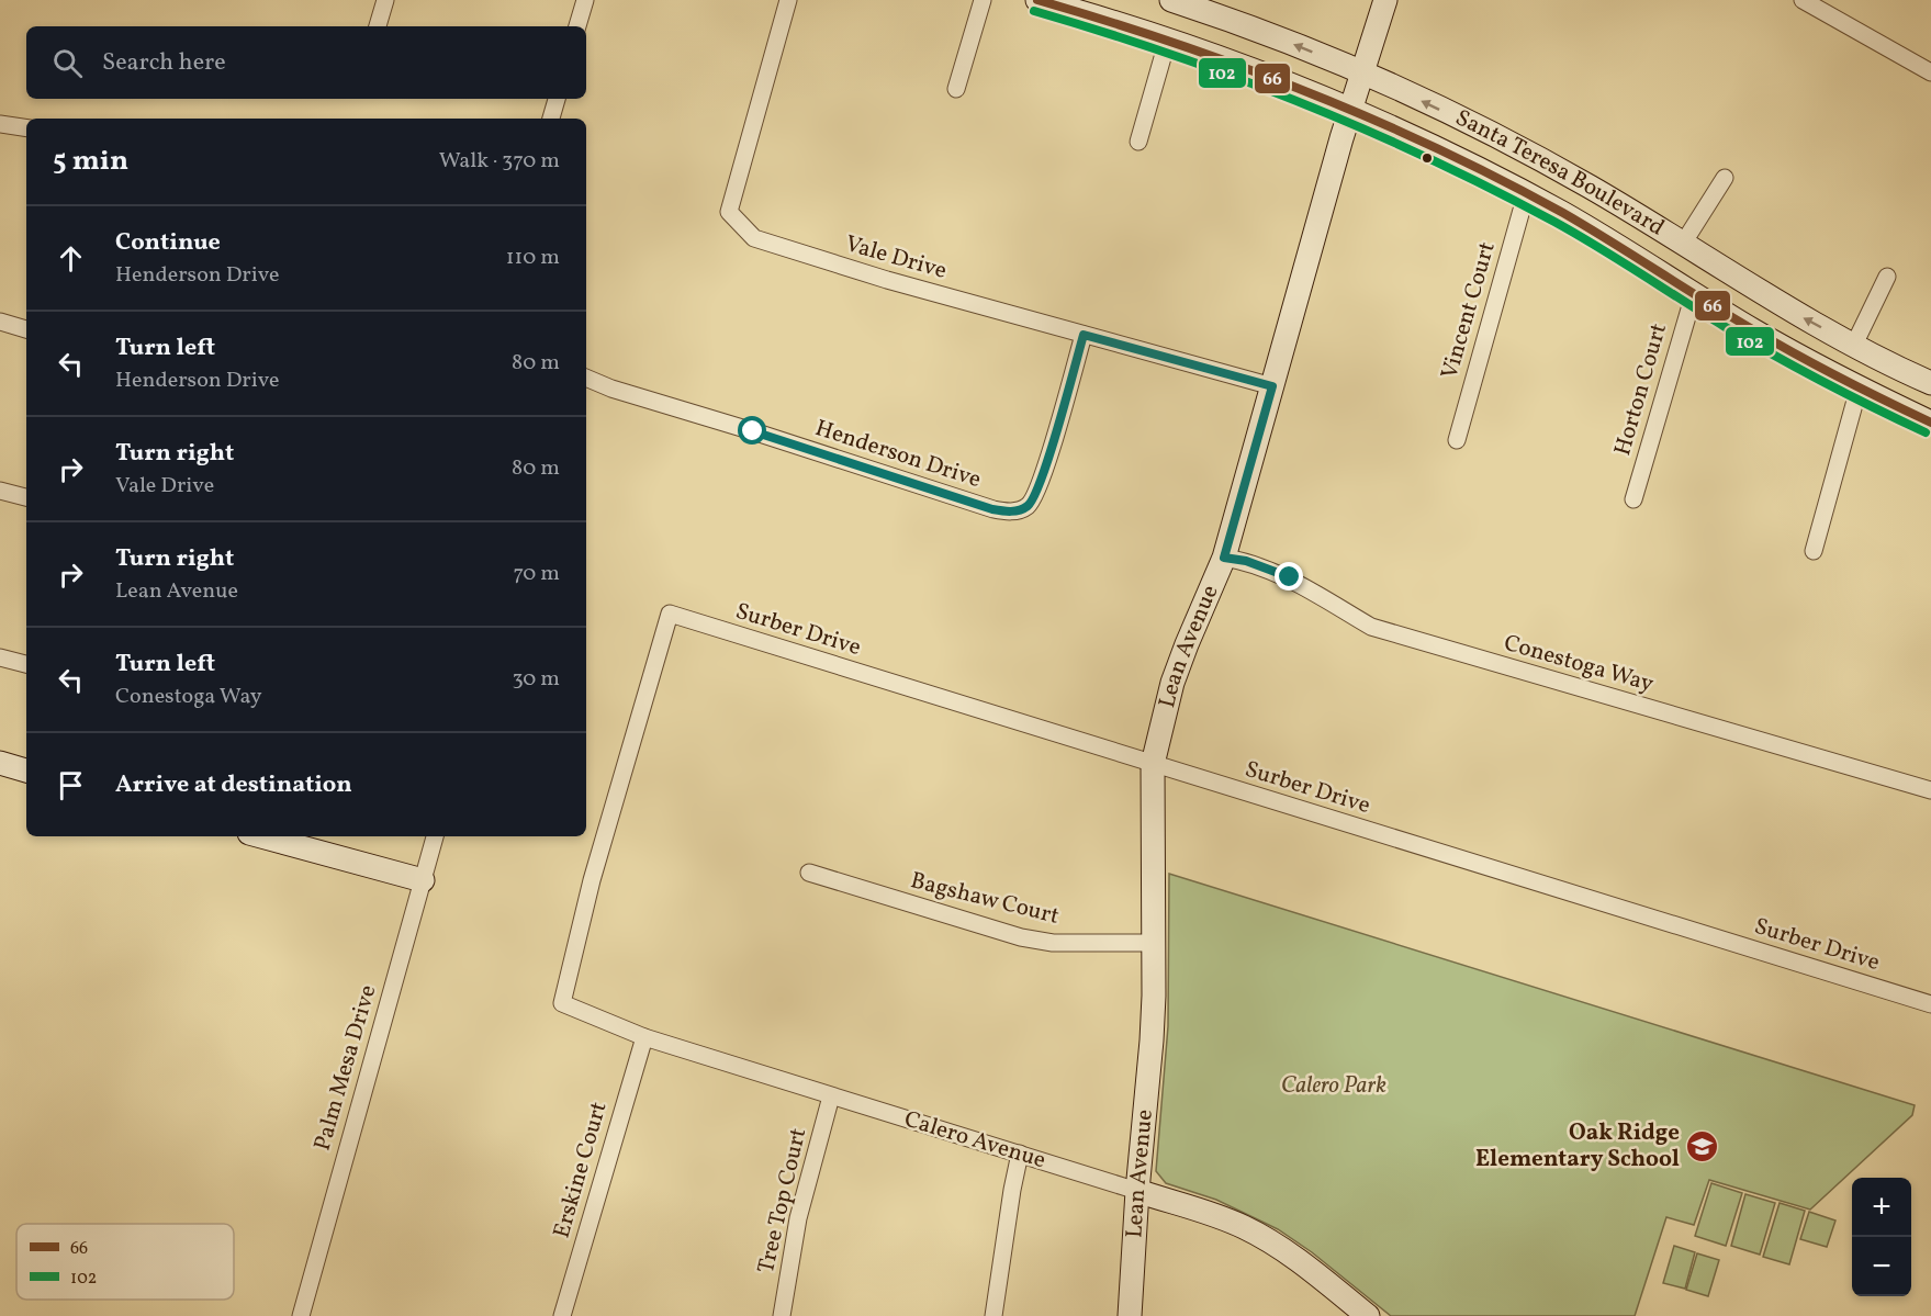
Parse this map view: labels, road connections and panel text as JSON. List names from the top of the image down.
{
  "streets": {
    "main road": ["Santa Teresa Boulevard", "Lean Avenue", "Calero Avenue"],
    "street": [
      "Vale Drive",
      "Vincent Court",
      "Horton Court",
      "Henderson Drive",
      "Surber Drive",
      "Conestoga Way",
      "Bagshaw Court",
      "Palm Mesa Drive",
      "Erskine Court",
      "Tree Top Court"
    ]
  },
  "crossings": [
    ["Santa Teresa Boulevard", "Vincent Court"],
    ["Santa Teresa Boulevard", "Horton Court"],
    ["Santa Teresa Boulevard", "Lean Avenue"],
    ["Vale Drive", "Henderson Drive"],
    ["Vale Drive", "Lean Avenue"],
    ["Surber Drive", "Lean Avenue"],
    ["Surber Drive", "Calero Avenue"],
    ["Lean Avenue", "Conestoga Way"],
    ["Lean Avenue", "Bagshaw Court"],
    ["Lean Avenue", "Calero Avenue"],
    ["Calero Avenue", "Erskine Court"],
    ["Calero Avenue", "Tree Top Court"]
  ],
  "parks": ["Calero Park"],
  "places": {
    "school or university": ["Oak Ridge Elementary School"]
  },
  "lines": ["transit line 66", "transit line 102"],
  "legend": ["66", "102"],
  "page": {
    "search": "Search here",
    "heading": ["5 min", "Walk · 370 m"],
    "list": [
      ["Continue", "Henderson Drive", "110 m"],
      ["Turn left", "Henderson Drive", "80 m"],
      ["Turn right", "Vale Drive", "80 m"],
      ["Turn right", "Lean Avenue", "70 m"],
      ["Turn left", "Conestoga Way", "30 m"],
      "Arrive at destination"
    ],
    "map_buttons": ["+", "−"]
  }
}
